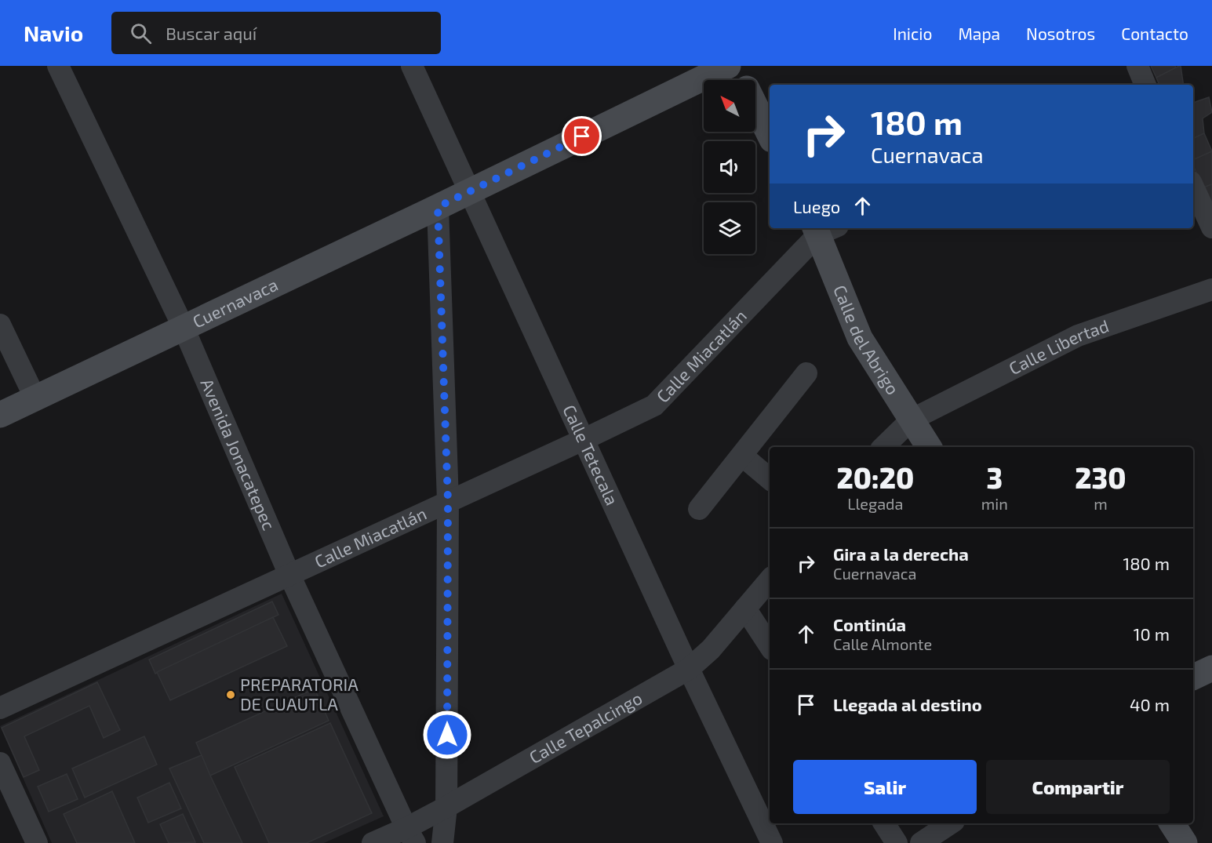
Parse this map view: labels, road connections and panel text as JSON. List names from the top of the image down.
{
  "streets": {
    "street": [
      "Cuernavaca",
      "Calle del Abrigo",
      "Calle Libertad",
      "Calle Miacatlán",
      "Avenida Jonacatepec",
      "Calle Tetecala",
      "Calle Tepalcingo"
    ]
  },
  "crossings": [
    ["Cuernavaca", "Avenida Jonacatepec"],
    ["Cuernavaca", "Calle Tetecala"],
    ["Calle del Abrigo", "Calle Libertad"],
    ["Calle del Abrigo", "Calle Miacatlán"],
    ["Calle Miacatlán", "Avenida Jonacatepec"],
    ["Calle Miacatlán", "Calle Tetecala"],
    ["Avenida Jonacatepec", "Calle Tepalcingo"],
    ["Calle Tetecala", "Calle Tepalcingo"]
  ],
  "places": ["PREPARATORIA DE CUAUTLA"],
  "north": "top left",
  "page": {
    "header": "Navio",
    "search": "Buscar aquí",
    "nav": [
      "Inicio",
      "Mapa",
      "Nosotros",
      "Contacto"
    ],
    "turn": ["180 m", "Cuernavaca"],
    "then": "Luego",
    "eta": [
      "20:20",
      "Llegada",
      "3",
      "min",
      "230",
      "m"
    ],
    "list": [
      {
        "name": "Gira a la derecha",
        "note": "Cuernavaca",
        "value": "180 m"
      },
      {
        "name": "Continúa",
        "note": "Calle Almonte",
        "value": "10 m"
      },
      {
        "name": "Llegada al destino",
        "value": "40 m"
      }
    ],
    "buttons": ["Salir", "Compartir"]
  }
}
